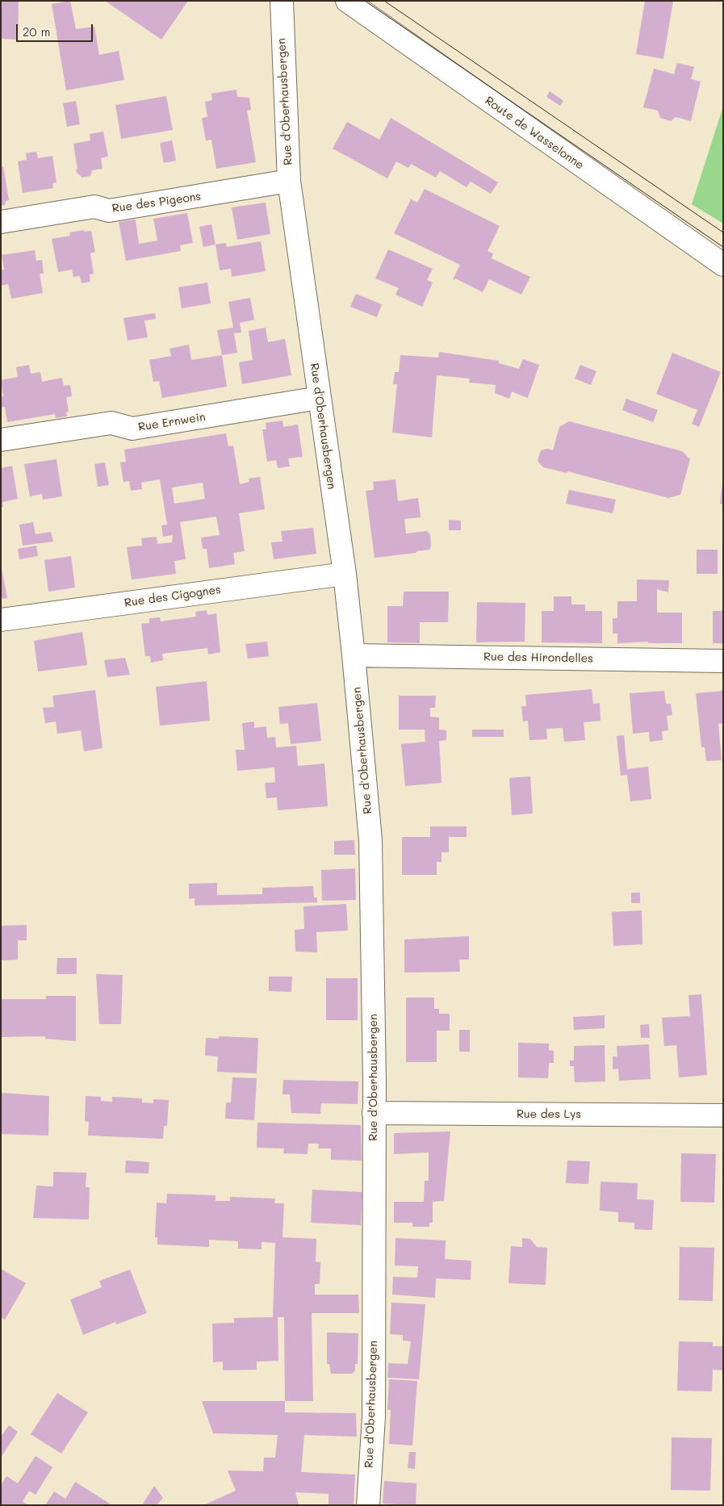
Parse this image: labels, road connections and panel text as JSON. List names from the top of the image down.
{
  "streets": {
    "street": [
      "Rue d'Oberhausbergen",
      "Route de Wasselonne",
      "Rue des Pigeons",
      "Rue Ernwein",
      "Rue des Cigognes",
      "Rue des Hirondelles",
      "Rue des Lys"
    ]
  },
  "crossings": [
    ["Rue d'Oberhausbergen", "Rue des Pigeons"],
    ["Rue d'Oberhausbergen", "Rue Ernwein"],
    ["Rue d'Oberhausbergen", "Rue des Cigognes"],
    ["Rue d'Oberhausbergen", "Rue des Hirondelles"],
    ["Rue d'Oberhausbergen", "Rue des Lys"]
  ],
  "scale_bar": "20 m"
}
